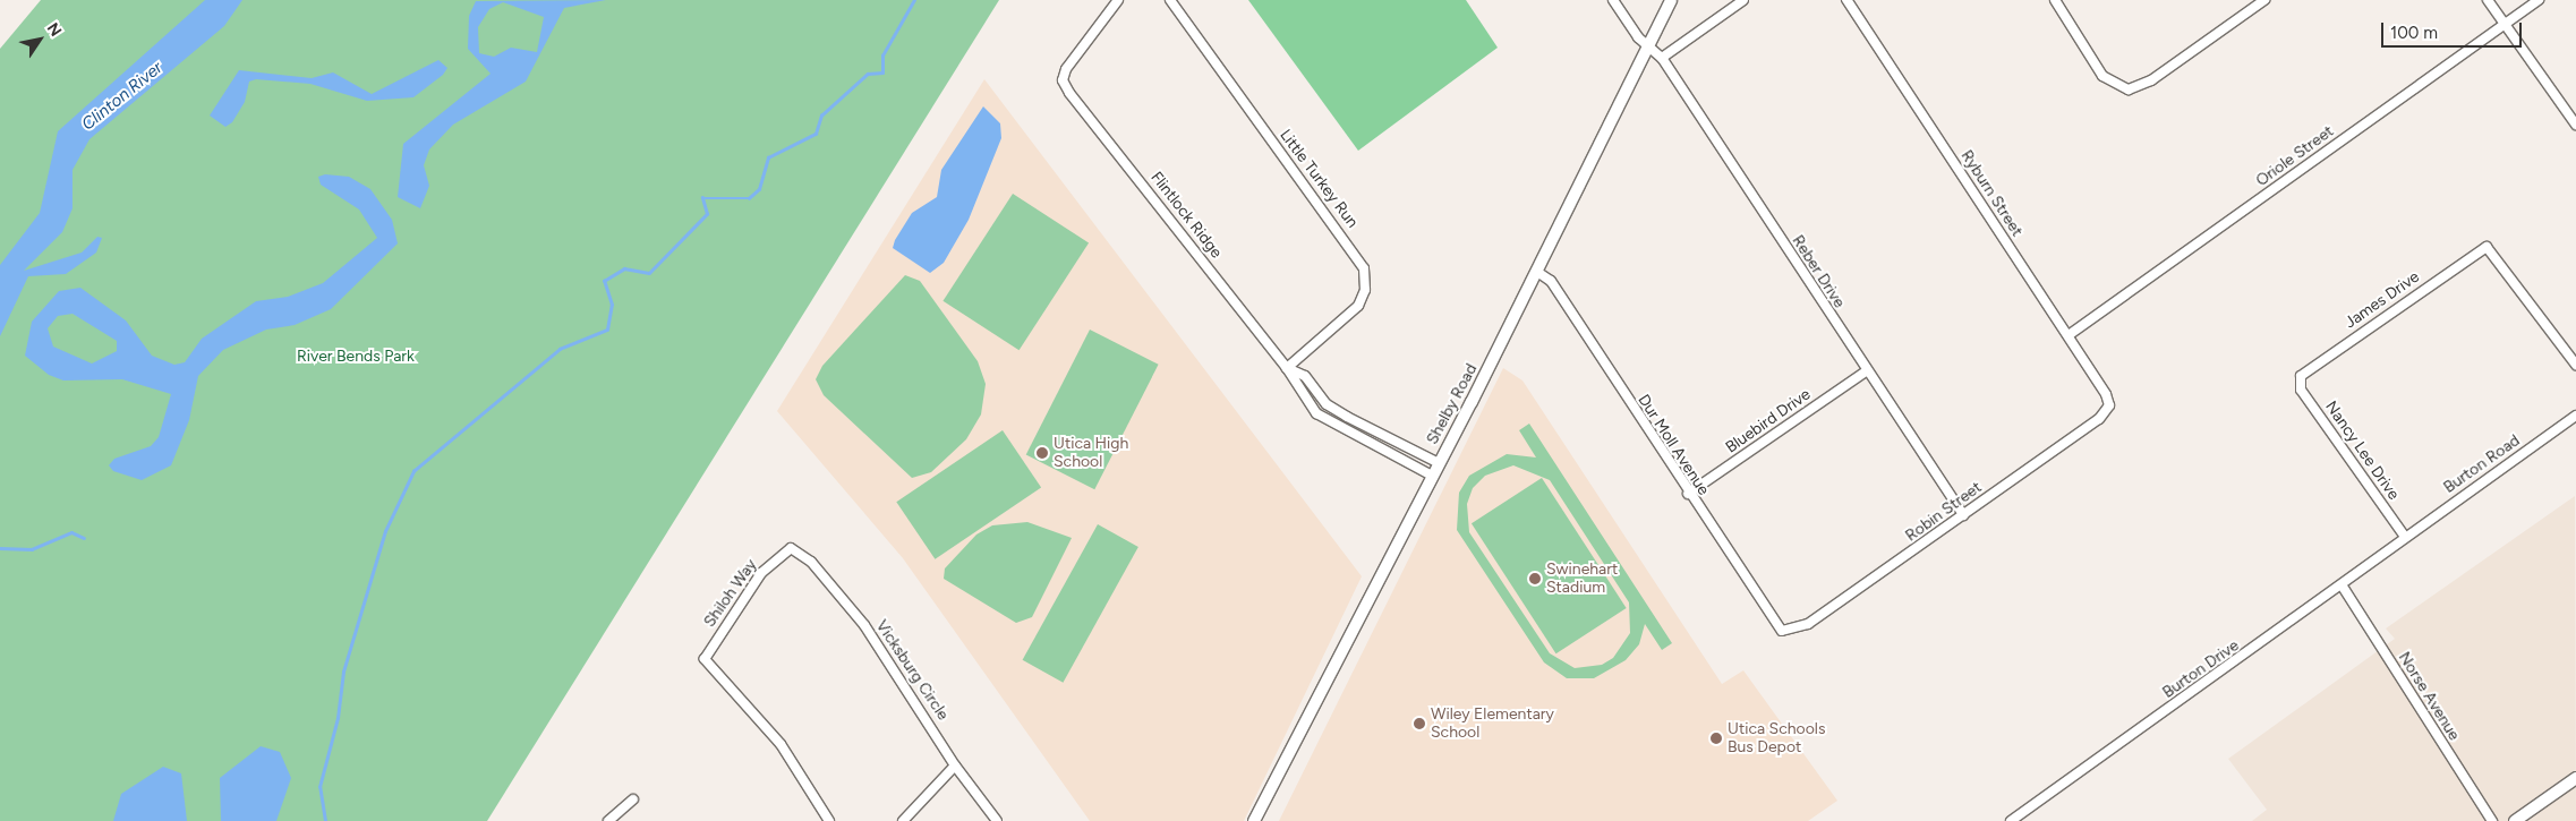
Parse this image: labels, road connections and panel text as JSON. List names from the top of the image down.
{
  "streets": {
    "street": [
      "Oriole Street",
      "Little Turkey Run",
      "Ryburn Street",
      "Flintlock Ridge",
      "Reber Drive",
      "James Drive",
      "Shelby Road",
      "Bluebird Drive",
      "Dur Moll Avenue",
      "Nancy Lee Drive",
      "Burton Road",
      "Robin Street",
      "Shiloh Way",
      "Burton Drive",
      "Vicksburg Circle",
      "Norse Avenue"
    ]
  },
  "crossings": [
    ["Oriole Street", "Ryburn Street"],
    ["Little Turkey Run", "Flintlock Ridge"],
    ["Ryburn Street", "Robin Street"],
    ["Flintlock Ridge", "Shelby Road"],
    ["Reber Drive", "Shelby Road"],
    ["Reber Drive", "Bluebird Drive"],
    ["Reber Drive", "Robin Street"],
    ["James Drive", "Nancy Lee Drive"],
    ["Shelby Road", "Dur Moll Avenue"],
    ["Bluebird Drive", "Dur Moll Avenue"],
    ["Dur Moll Avenue", "Robin Street"],
    ["Nancy Lee Drive", "Burton Road"],
    ["Nancy Lee Drive", "Burton Drive"],
    ["Burton Road", "Burton Drive"],
    ["Shiloh Way", "Vicksburg Circle"],
    ["Burton Drive", "Norse Avenue"]
  ],
  "water": ["Clinton River"],
  "parks": ["River Bends Park"],
  "places": [
    "Utica High School",
    "Swinehart Stadium",
    "Wiley Elementary School",
    "Utica Schools Bus Depot"
  ],
  "scale_bar": "100 m",
  "north": "top right"
}
